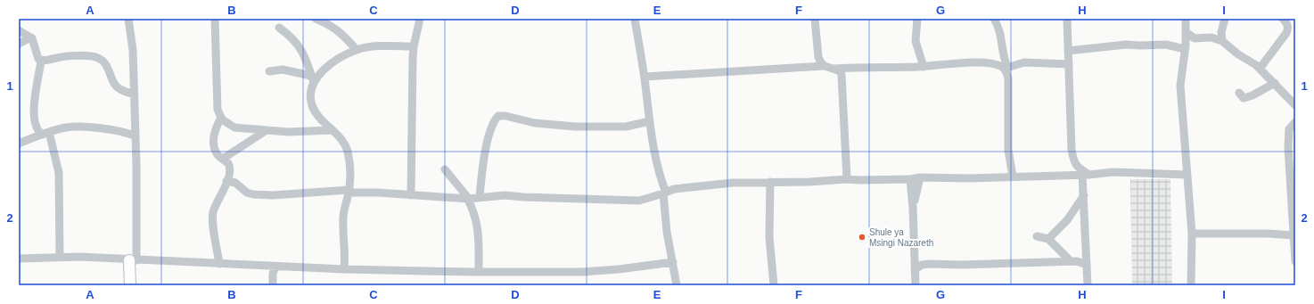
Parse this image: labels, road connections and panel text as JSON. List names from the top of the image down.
{
  "places": ["Shule ya Msingi Nazareth"],
  "grid": {
    "columns": [
      "A",
      "B",
      "C",
      "D",
      "E",
      "F",
      "G",
      "H",
      "I"
    ],
    "rows": ["1", "2"]
  }
}
